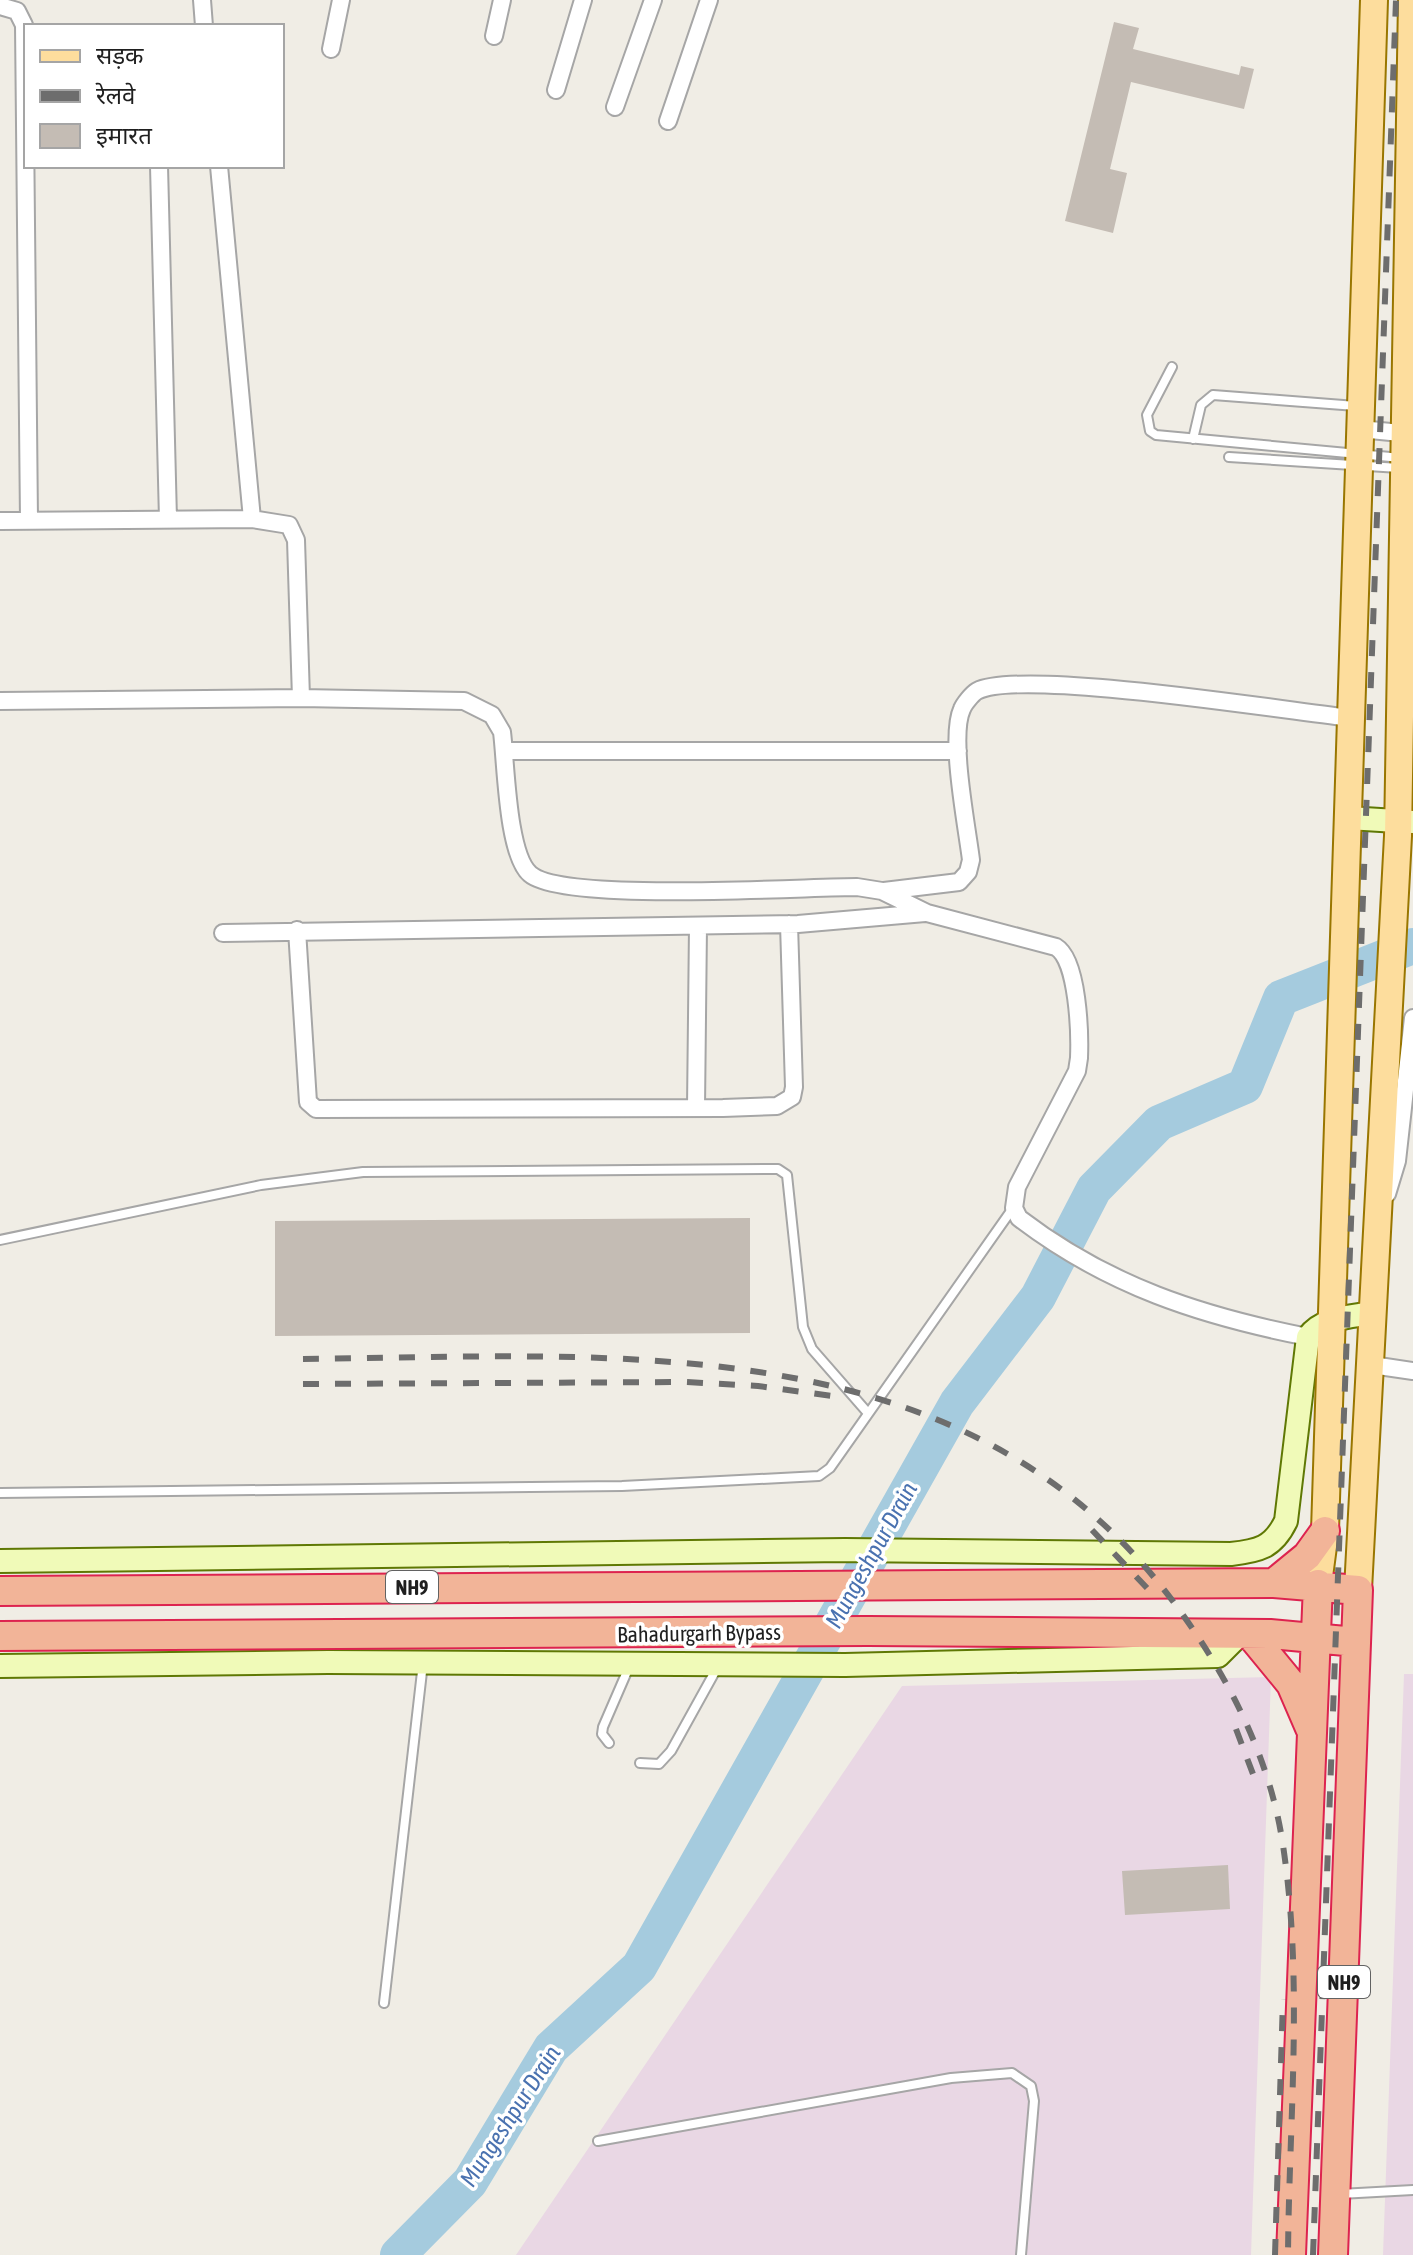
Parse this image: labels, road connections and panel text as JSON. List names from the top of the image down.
{
  "streets": {
    "highway": ["NH9", "Bahadurgarh Bypass"]
  },
  "crossings": [
    ["NH9", "Bahadurgarh Bypass"]
  ],
  "water": ["Mungeshpur Drain"],
  "legend": ["सड़क", "रेलवे", "इमारत"]
}
